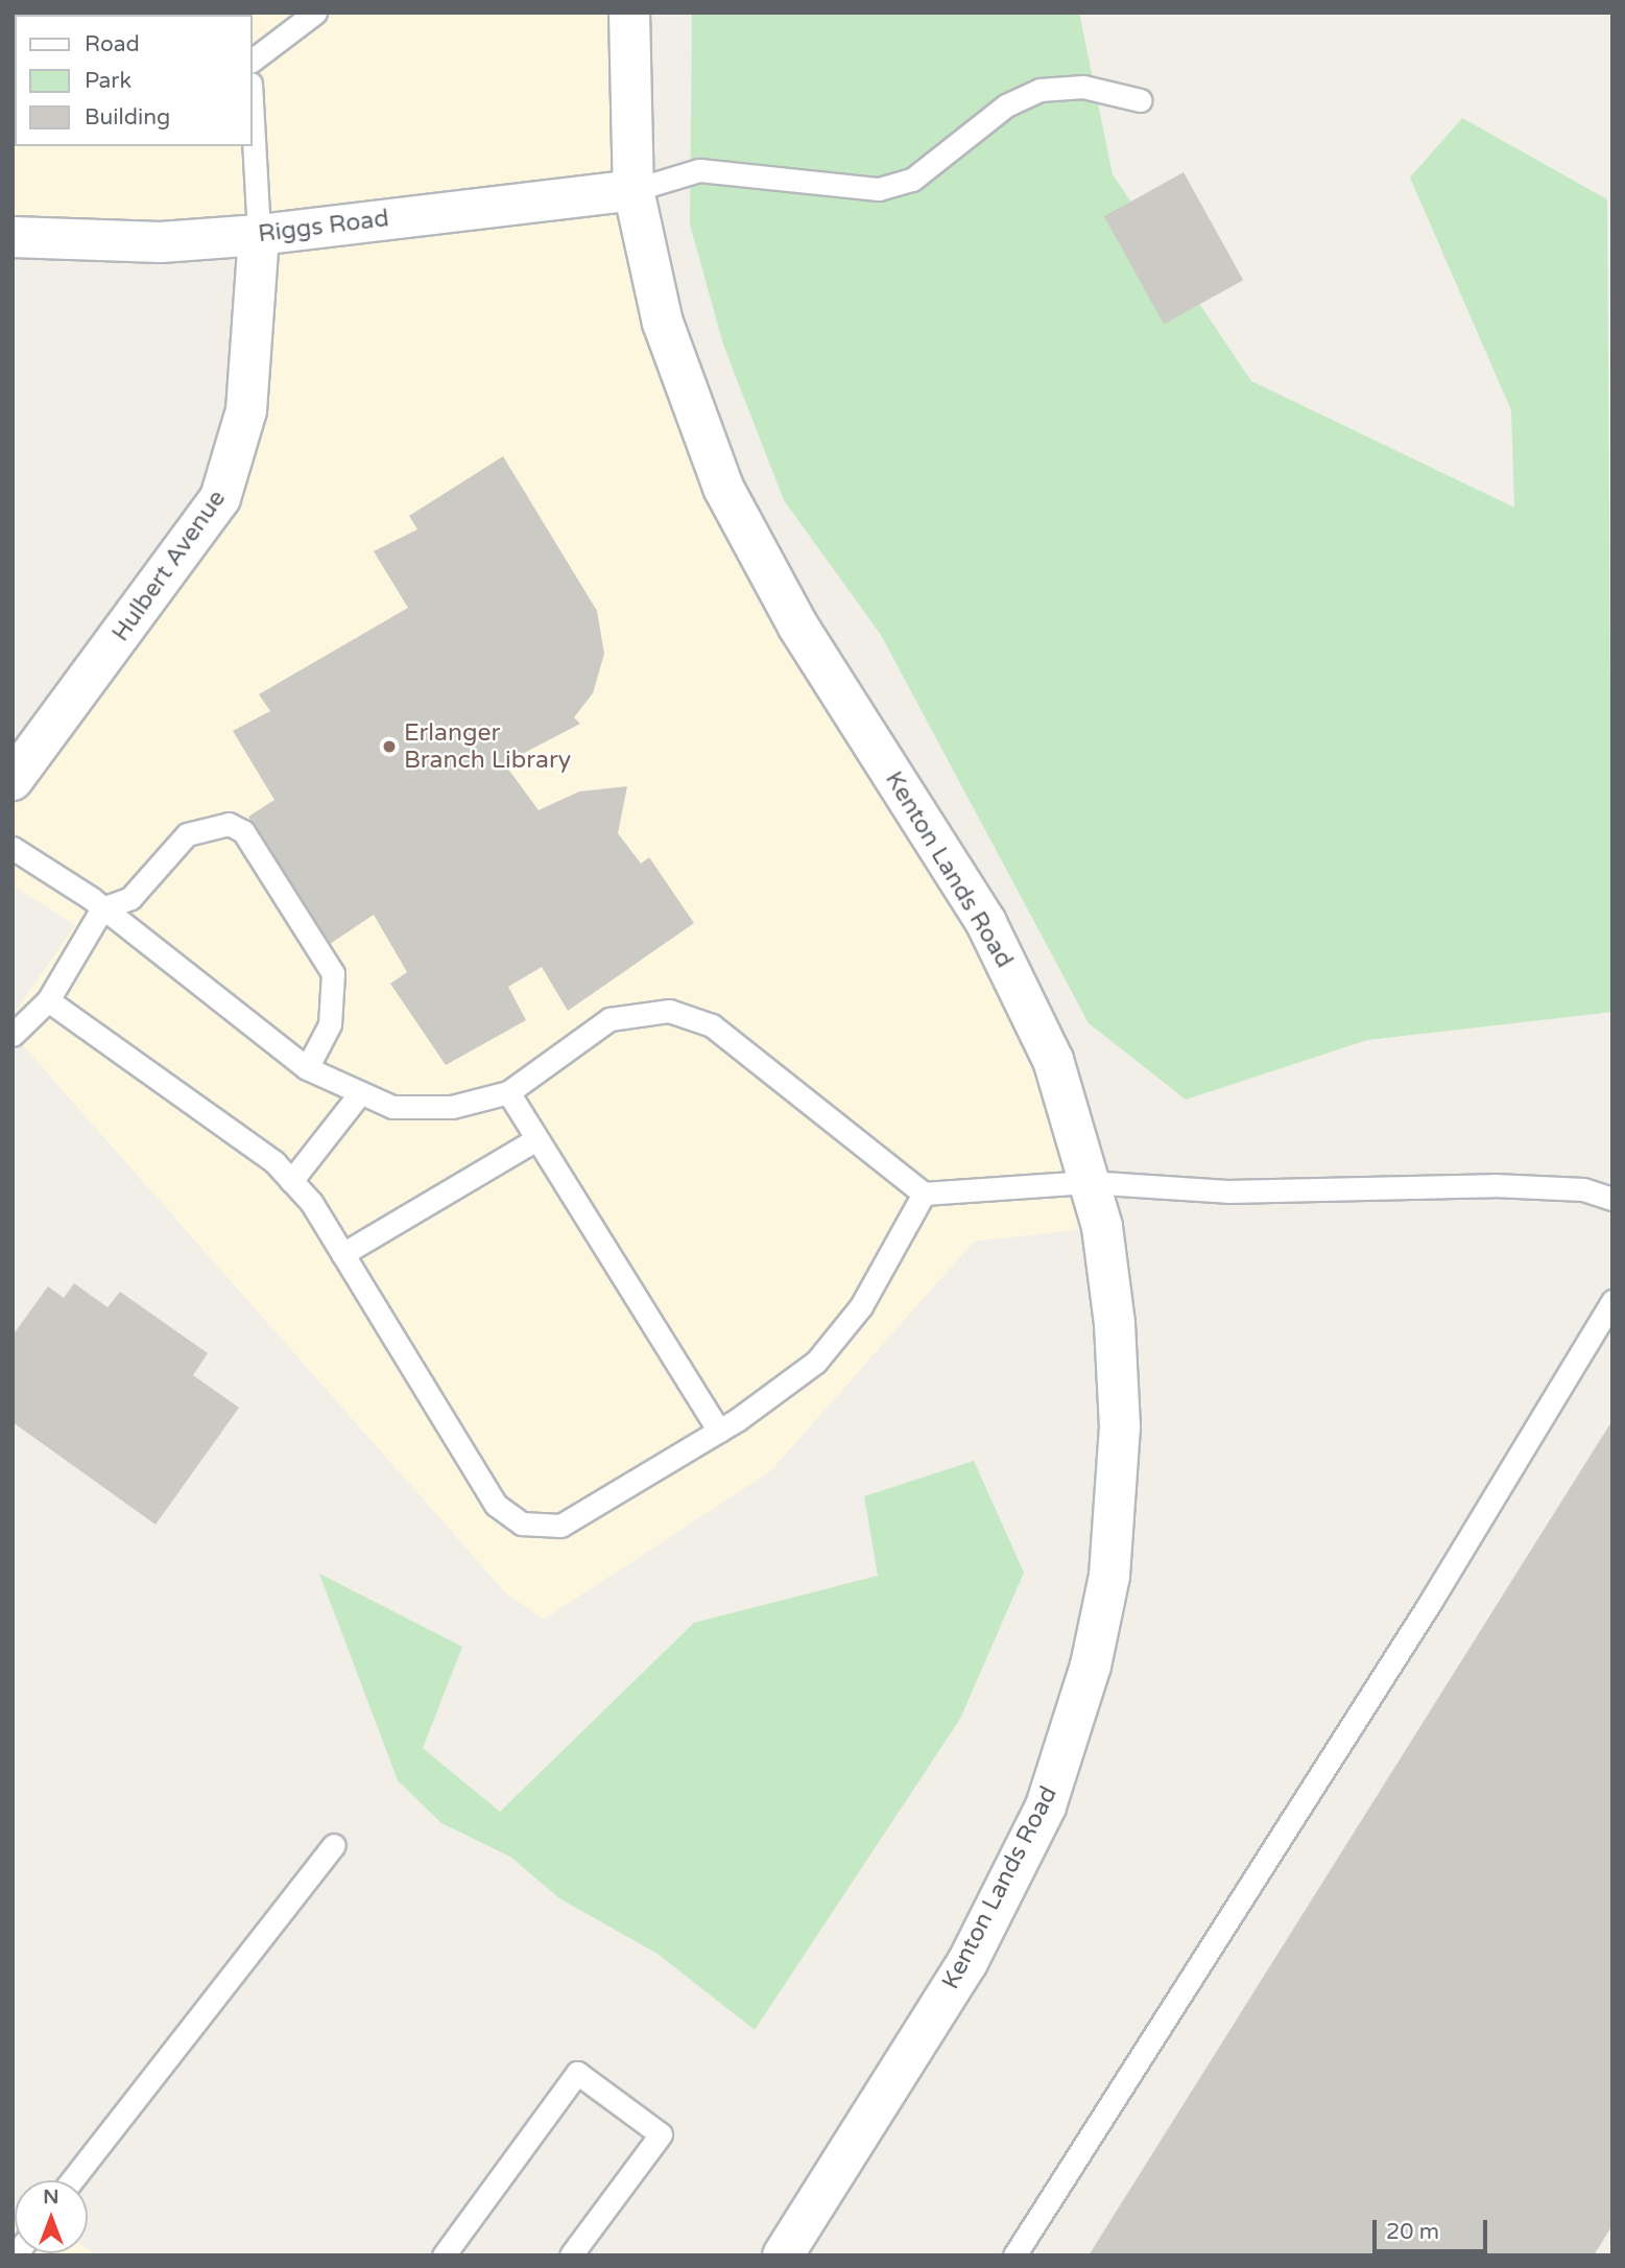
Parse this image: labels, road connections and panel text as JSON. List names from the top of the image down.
{
  "streets": {
    "main road": ["Riggs Road", "Hulbert Avenue", "Kenton Lands Road"]
  },
  "crossings": [
    ["Riggs Road", "Hulbert Avenue"],
    ["Riggs Road", "Kenton Lands Road"]
  ],
  "places": ["Erlanger Branch Library"],
  "legend": ["Road", "Park", "Building"],
  "scale_bar": "20 m",
  "north": "top"
}
